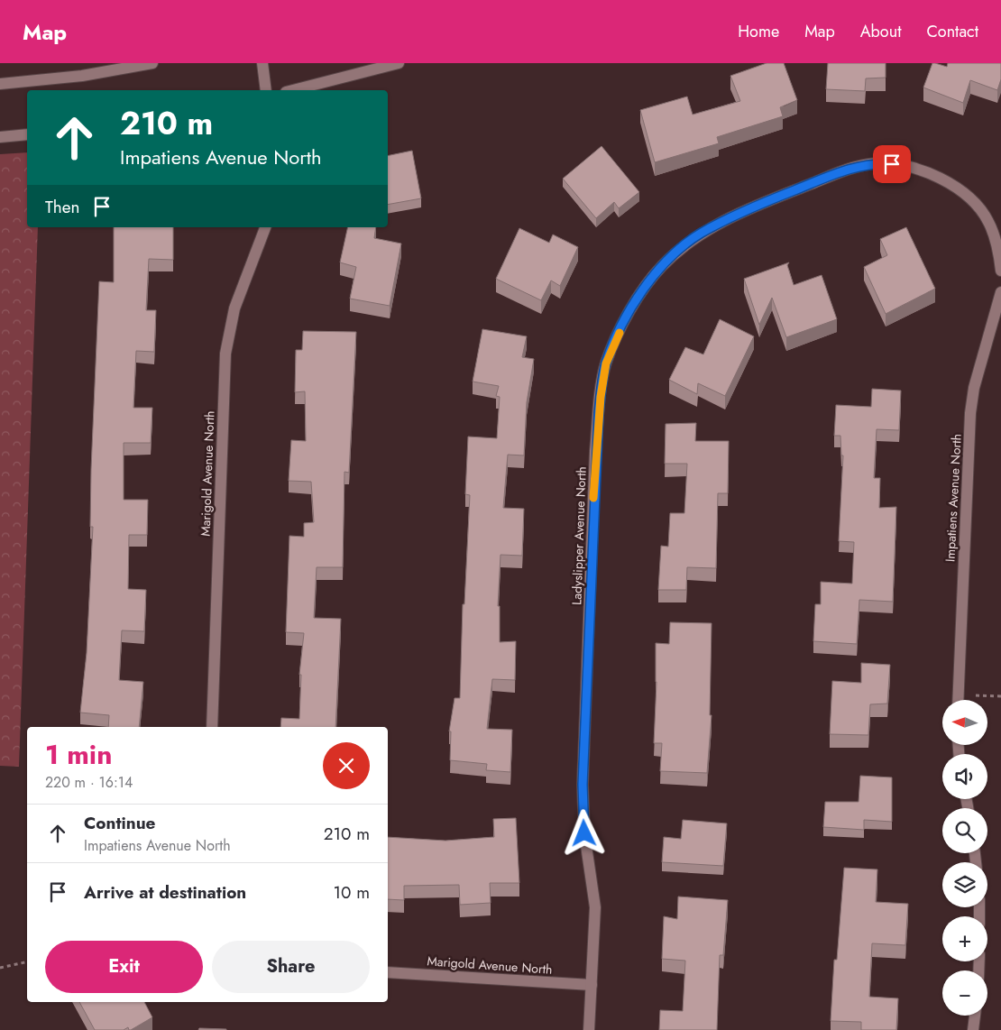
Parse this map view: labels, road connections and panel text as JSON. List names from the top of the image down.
{
  "streets": {
    "street": ["Marigold Avenue North", "Impatiens Avenue North", "Ladyslipper Avenue North"]
  },
  "crossings": [
    ["Marigold Avenue North", "Ladyslipper Avenue North"]
  ],
  "north": "left",
  "page": {
    "header": "Map",
    "nav": [
      "Home",
      "Map",
      "About",
      "Contact"
    ],
    "turn": ["210 m", "Impatiens Avenue North"],
    "then": "Then",
    "map_buttons": ["+", "−"],
    "heading": ["1 min", "220 m · 16:14"],
    "list": [
      {
        "name": "Continue",
        "note": "Impatiens Avenue North",
        "value": "210 m"
      },
      {
        "name": "Arrive at destination",
        "value": "10 m"
      }
    ],
    "buttons": ["Exit", "Share"]
  }
}
